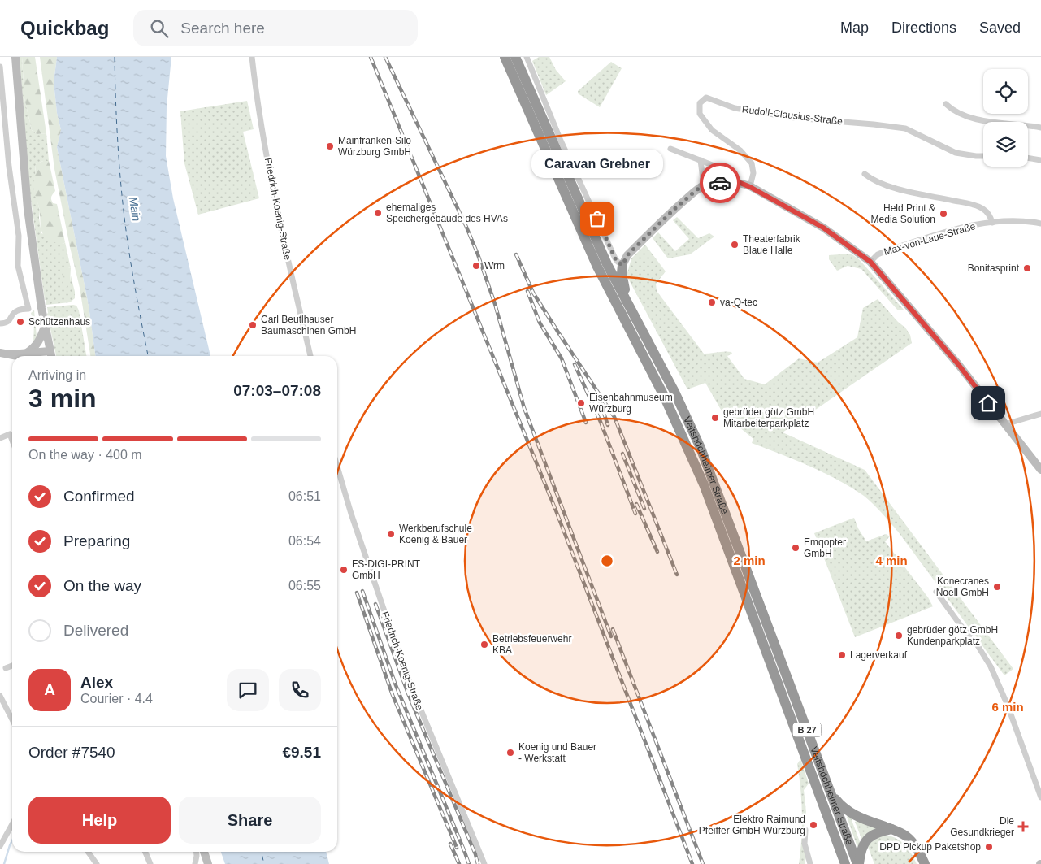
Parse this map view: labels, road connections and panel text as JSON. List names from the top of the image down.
{
  "streets": {
    "highway": ["Veitshöchheimer Straße", "B 27"],
    "street": ["Rudolf-Clausius-Straße", "Friedrich-Koenig-Straße", "Max-von-Laue-Straße"]
  },
  "water": ["Main"],
  "places": {
    "other": [
      "Mainfranken-Silo Würzburg GmbH",
      "ehemaliges Speichergebäude des HVAs",
      "Held Print & Media Solution",
      "Caravan Grebner",
      "Theaterfabrik Blaue Halle",
      "Wrm",
      "Bonitasprint",
      "va-Q-tec",
      "Schützenhaus",
      "Carl Beutlhauser Baumaschinen GmbH",
      "Eisenbahnmuseum Würzburg",
      "gebrüder götz GmbH Mitarbeiterparkplatz",
      "Werkberufschule Koenig & Bauer",
      "Emqopter GmbH",
      "FS-DIGI-PRINT GmbH",
      "Konecranes Noell GmbH",
      "gebrüder götz GmbH Kundenparkplatz",
      "Betriebsfeuerwehr KBA",
      "Lagerverkauf",
      "Koenig und Bauer - Werkstatt",
      "Elektro Raimund Pfeiffer GmbH Würzburg",
      "DPD Pickup Paketshop"
    ],
    "health": ["Die Gesundkrieger"]
  },
  "page": {
    "header": "Quickbag",
    "search": "Search here",
    "nav": ["Map", "Directions", "Saved"],
    "bubble": "Caravan Grebner",
    "heading": ["3 min", "Arriving in", "07:03–07:08"],
    "panel": [
      "Alex",
      "Courier · 4.4",
      "Order #7540",
      "€9.51"
    ],
    "bar": "On the way · 400 m",
    "list": [
      ["Confirmed", "06:51"],
      ["Preparing", "06:54"],
      ["On the way", "06:55"],
      "Delivered"
    ],
    "round": "A",
    "buttons": ["Help", "Share"]
  },
  "rings": ["2 min", "4 min", "6 min"]
}
